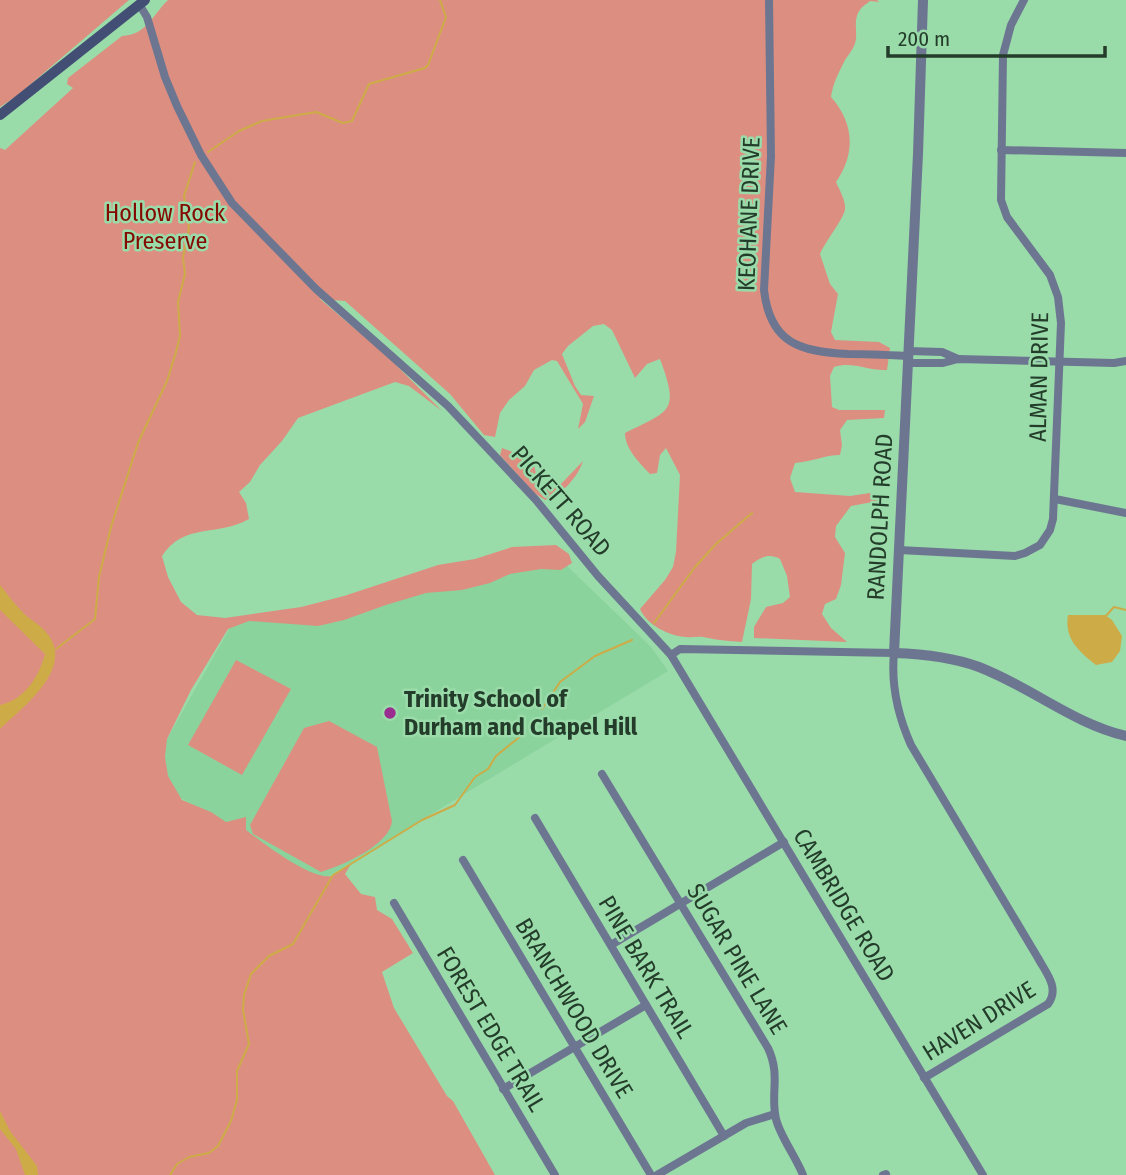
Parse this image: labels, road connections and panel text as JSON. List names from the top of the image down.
{
  "streets": {
    "street": [
      "KEOHANE DRIVE",
      "ALMAN DRIVE",
      "PICKETT ROAD",
      "RANDOLPH ROAD",
      "CAMBRIDGE ROAD",
      "SUGAR PINE LANE",
      "PINE BARK TRAIL",
      "BRANCHWOOD DRIVE",
      "HAVEN DRIVE",
      "FOREST EDGE TRAIL"
    ]
  },
  "crossings": [
    ["KEOHANE DRIVE", "ALMAN DRIVE"],
    ["KEOHANE DRIVE", "RANDOLPH ROAD"],
    ["ALMAN DRIVE", "RANDOLPH ROAD"],
    ["PICKETT ROAD", "CAMBRIDGE ROAD"],
    ["RANDOLPH ROAD", "HAVEN DRIVE"],
    ["CAMBRIDGE ROAD", "HAVEN DRIVE"]
  ],
  "parks": ["Hollow Rock Preserve"],
  "places": ["Trinity School of Durham and Chapel Hill"],
  "scale_bar": "200 m"
}
